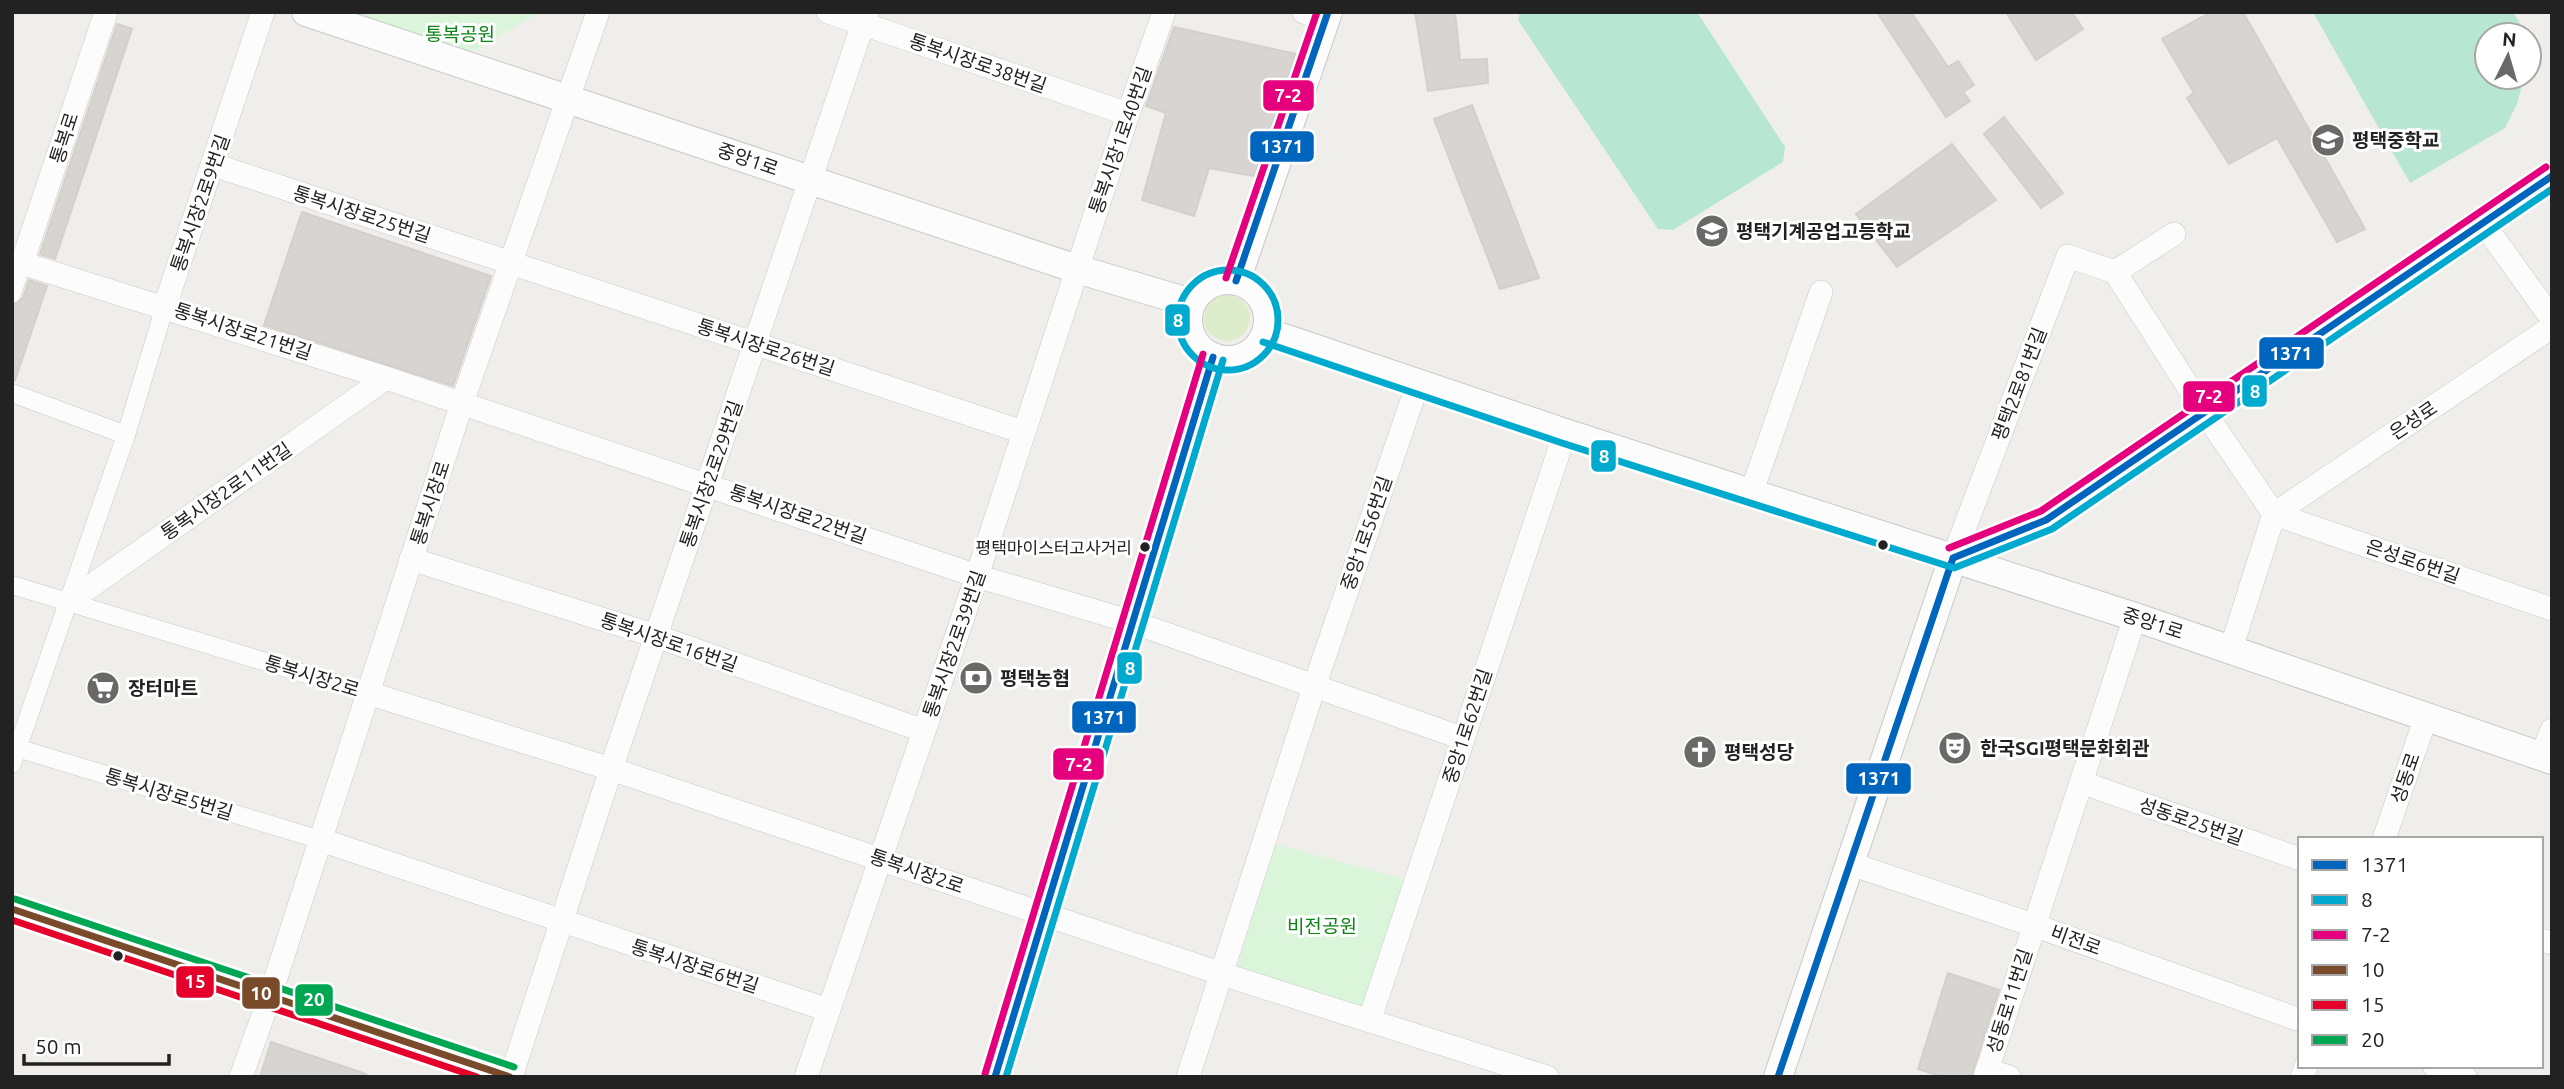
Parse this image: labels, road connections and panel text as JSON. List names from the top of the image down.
{
  "streets": {
    "street": [
      "통복시장로38번길",
      "통복로",
      "통복시장1로40번길",
      "중앙1로",
      "통복시장2로9번길",
      "통복시장로25번길",
      "통복시장로21번길",
      "통복시장로26번길",
      "평택2로81번길",
      "은성로",
      "통복시장2로29번길",
      "통복시장2로11번길",
      "통복시장로",
      "통복시장로22번길",
      "중앙1로56번길",
      "은성로6번길",
      "통복시장로16번길",
      "통복시장2로39번길",
      "통복시장2로",
      "중앙1로62번길",
      "성동로",
      "통복시장로5번길",
      "성동로25번길",
      "비전로",
      "통복시장로6번길",
      "성동로11번길"
    ]
  },
  "crossings": [
    ["통복시장로38번길", "통복시장1로40번길"],
    ["통복시장로38번길", "통복시장2로29번길"],
    ["통복로", "통복시장로21번길"],
    ["통복시장1로40번길", "중앙1로"],
    ["통복시장1로40번길", "통복시장2로39번길"],
    ["중앙1로", "평택2로81번길"],
    ["중앙1로", "통복시장2로29번길"],
    ["중앙1로", "통복시장로"],
    ["중앙1로", "중앙1로56번길"],
    ["중앙1로", "통복시장2로39번길"],
    ["중앙1로", "중앙1로62번길"],
    ["중앙1로", "성동로"],
    ["통복시장2로9번길", "통복시장로25번길"],
    ["통복시장2로9번길", "통복시장로21번길"],
    ["통복시장2로9번길", "통복시장2로11번길"],
    ["통복시장2로9번길", "통복시장2로"],
    ["통복시장2로9번길", "통복시장로5번길"],
    ["통복시장로25번길", "통복시장로26번길"],
    ["통복시장로25번길", "통복시장로"],
    ["통복시장로21번길", "통복시장2로11번길"],
    ["통복시장로21번길", "통복시장로"],
    ["통복시장로21번길", "통복시장로22번길"],
    ["통복시장로26번길", "통복시장2로29번길"],
    ["통복시장로26번길", "통복시장로"],
    ["통복시장로26번길", "통복시장2로39번길"],
    ["은성로", "은성로6번길"],
    ["통복시장2로29번길", "통복시장로22번길"],
    ["통복시장2로29번길", "통복시장로16번길"],
    ["통복시장2로29번길", "통복시장2로"],
    ["통복시장2로11번길", "통복시장2로"],
    ["통복시장2로11번길", "통복시장로5번길"],
    ["통복시장로", "통복시장로22번길"],
    ["통복시장로", "통복시장로16번길"],
    ["통복시장로", "통복시장2로"],
    ["통복시장로", "통복시장로5번길"],
    ["통복시장로", "통복시장로6번길"],
    ["통복시장로22번길", "통복시장2로39번길"],
    ["중앙1로56번길", "통복시장2로"],
    ["통복시장로16번길", "통복시장2로39번길"],
    ["통복시장2로39번길", "통복시장2로"],
    ["통복시장2로", "중앙1로62번길"],
    ["통복시장2로", "통복시장로5번길"],
    ["통복시장로5번길", "통복시장로6번길"],
    ["비전로", "성동로11번길"]
  ],
  "parks": ["통복공원", "비전공원"],
  "places": {
    "school or university": ["평택중학교", "평택기계공업고등학교"],
    "other": ["평택마이스터고사거리"],
    "bank": ["평택농협"],
    "supermarket": ["장터마트"],
    "theatre": ["한국SGI평택문화회관"],
    "church": ["평택성당"]
  },
  "lines": [
    "transit line 1371",
    "transit line 7-2",
    "transit line 8",
    "transit line 20",
    "transit line 10",
    "transit line 15"
  ],
  "legend": [
    "1371",
    "8",
    "7-2",
    "10",
    "15",
    "20"
  ],
  "scale_bar": "50 m",
  "north": "top"
}
